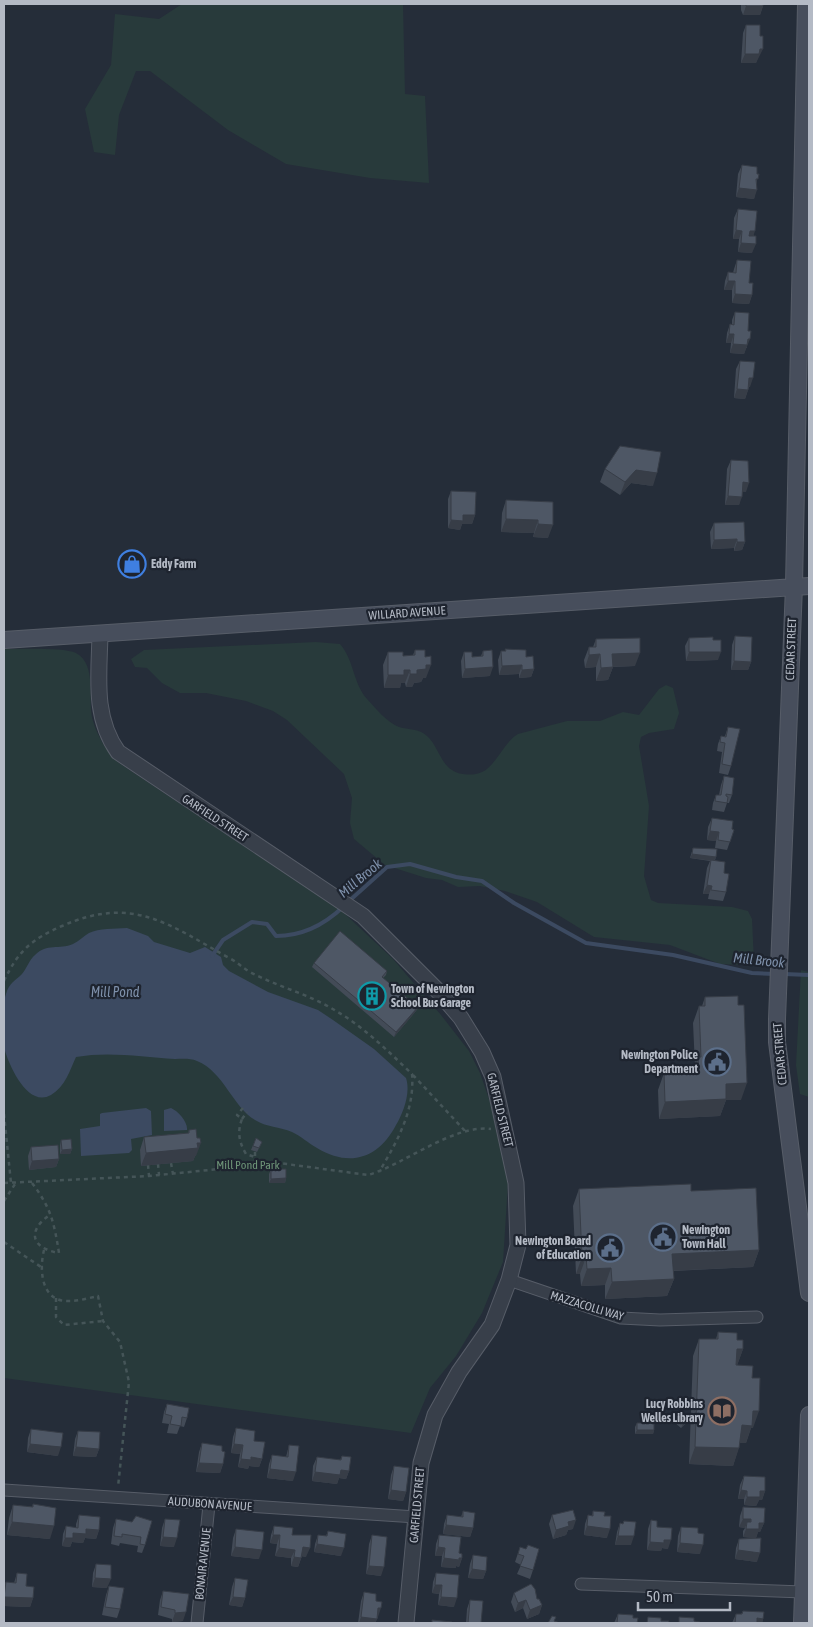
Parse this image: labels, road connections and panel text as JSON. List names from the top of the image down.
{
  "streets": {
    "main road": ["WILLARD AVENUE", "CEDAR STREET"],
    "street": [
      "GARFIELD STREET",
      "MAZZACOLLI WAY",
      "AUDUBON AVENUE",
      "BONAIR AVENUE"
    ]
  },
  "crossings": [
    ["WILLARD AVENUE", "CEDAR STREET"],
    ["WILLARD AVENUE", "GARFIELD STREET"],
    ["GARFIELD STREET", "MAZZACOLLI WAY"],
    ["GARFIELD STREET", "AUDUBON AVENUE"],
    ["AUDUBON AVENUE", "BONAIR AVENUE"]
  ],
  "water": ["Mill Brook", "Mill Pond"],
  "parks": ["Mill Pond Park"],
  "places": {
    "shop": ["Eddy Farm"],
    "building": ["Town of Newington School Bus Garage"],
    "public building": ["Newington Police Department", "Newington Town Hall", "Newington Board of Education"],
    "library": ["Lucy Robbins Welles Library"]
  },
  "scale_bar": "50 m"
}
